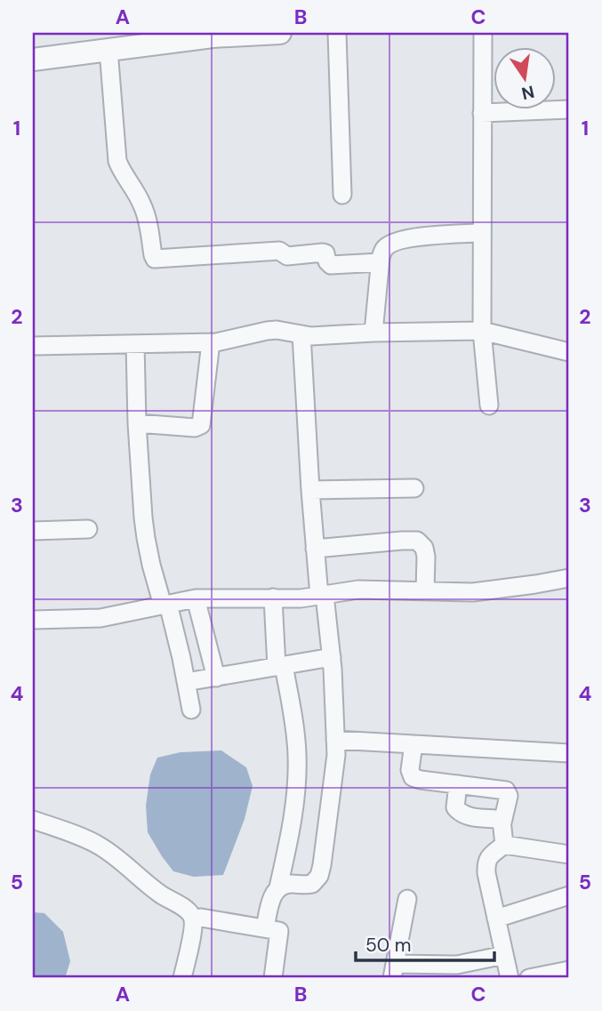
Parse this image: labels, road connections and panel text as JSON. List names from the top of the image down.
{
  "scale_bar": "50 m",
  "north": "bottom",
  "grid": {
    "columns": ["A", "B", "C"],
    "rows": [
      "1",
      "2",
      "3",
      "4",
      "5"
    ]
  }
}
